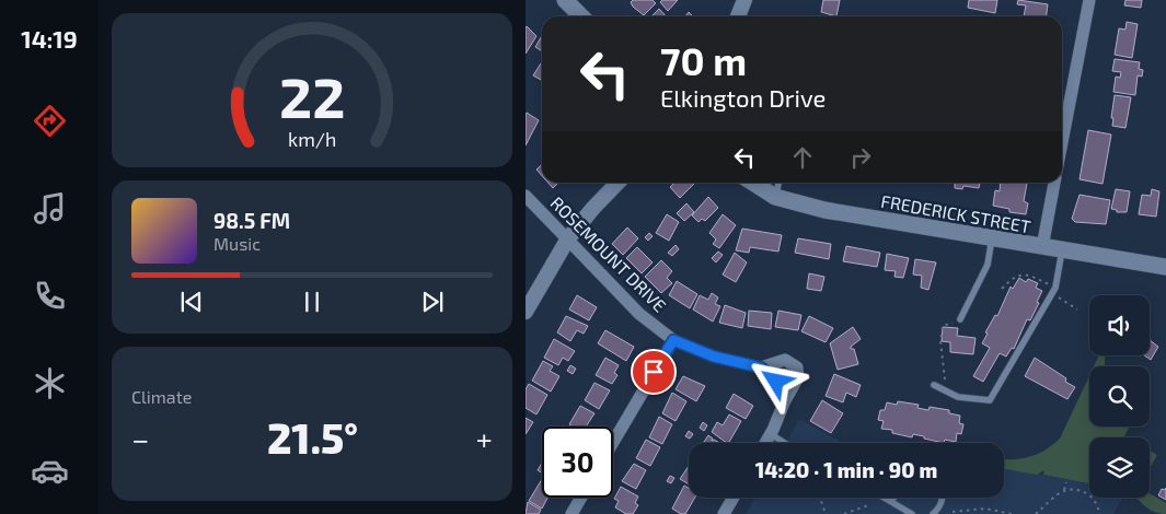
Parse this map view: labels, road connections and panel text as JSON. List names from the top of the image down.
{
  "streets": {
    "main road": ["FREDERICK STREET"],
    "street": ["ROSEMOUNT DRIVE"]
  },
  "page": {
    "tabs": "14:19",
    "turn": ["70 m", "Elkington Drive"],
    "song": ["98.5 FM", "Music"],
    "tile": "Climate",
    "heat": ["−", "21.5°", "+"],
    "limit": "30",
    "trip": "14:20 · 1 min · 90 m",
    "gauge": ["22", "km/h"]
  }
}
